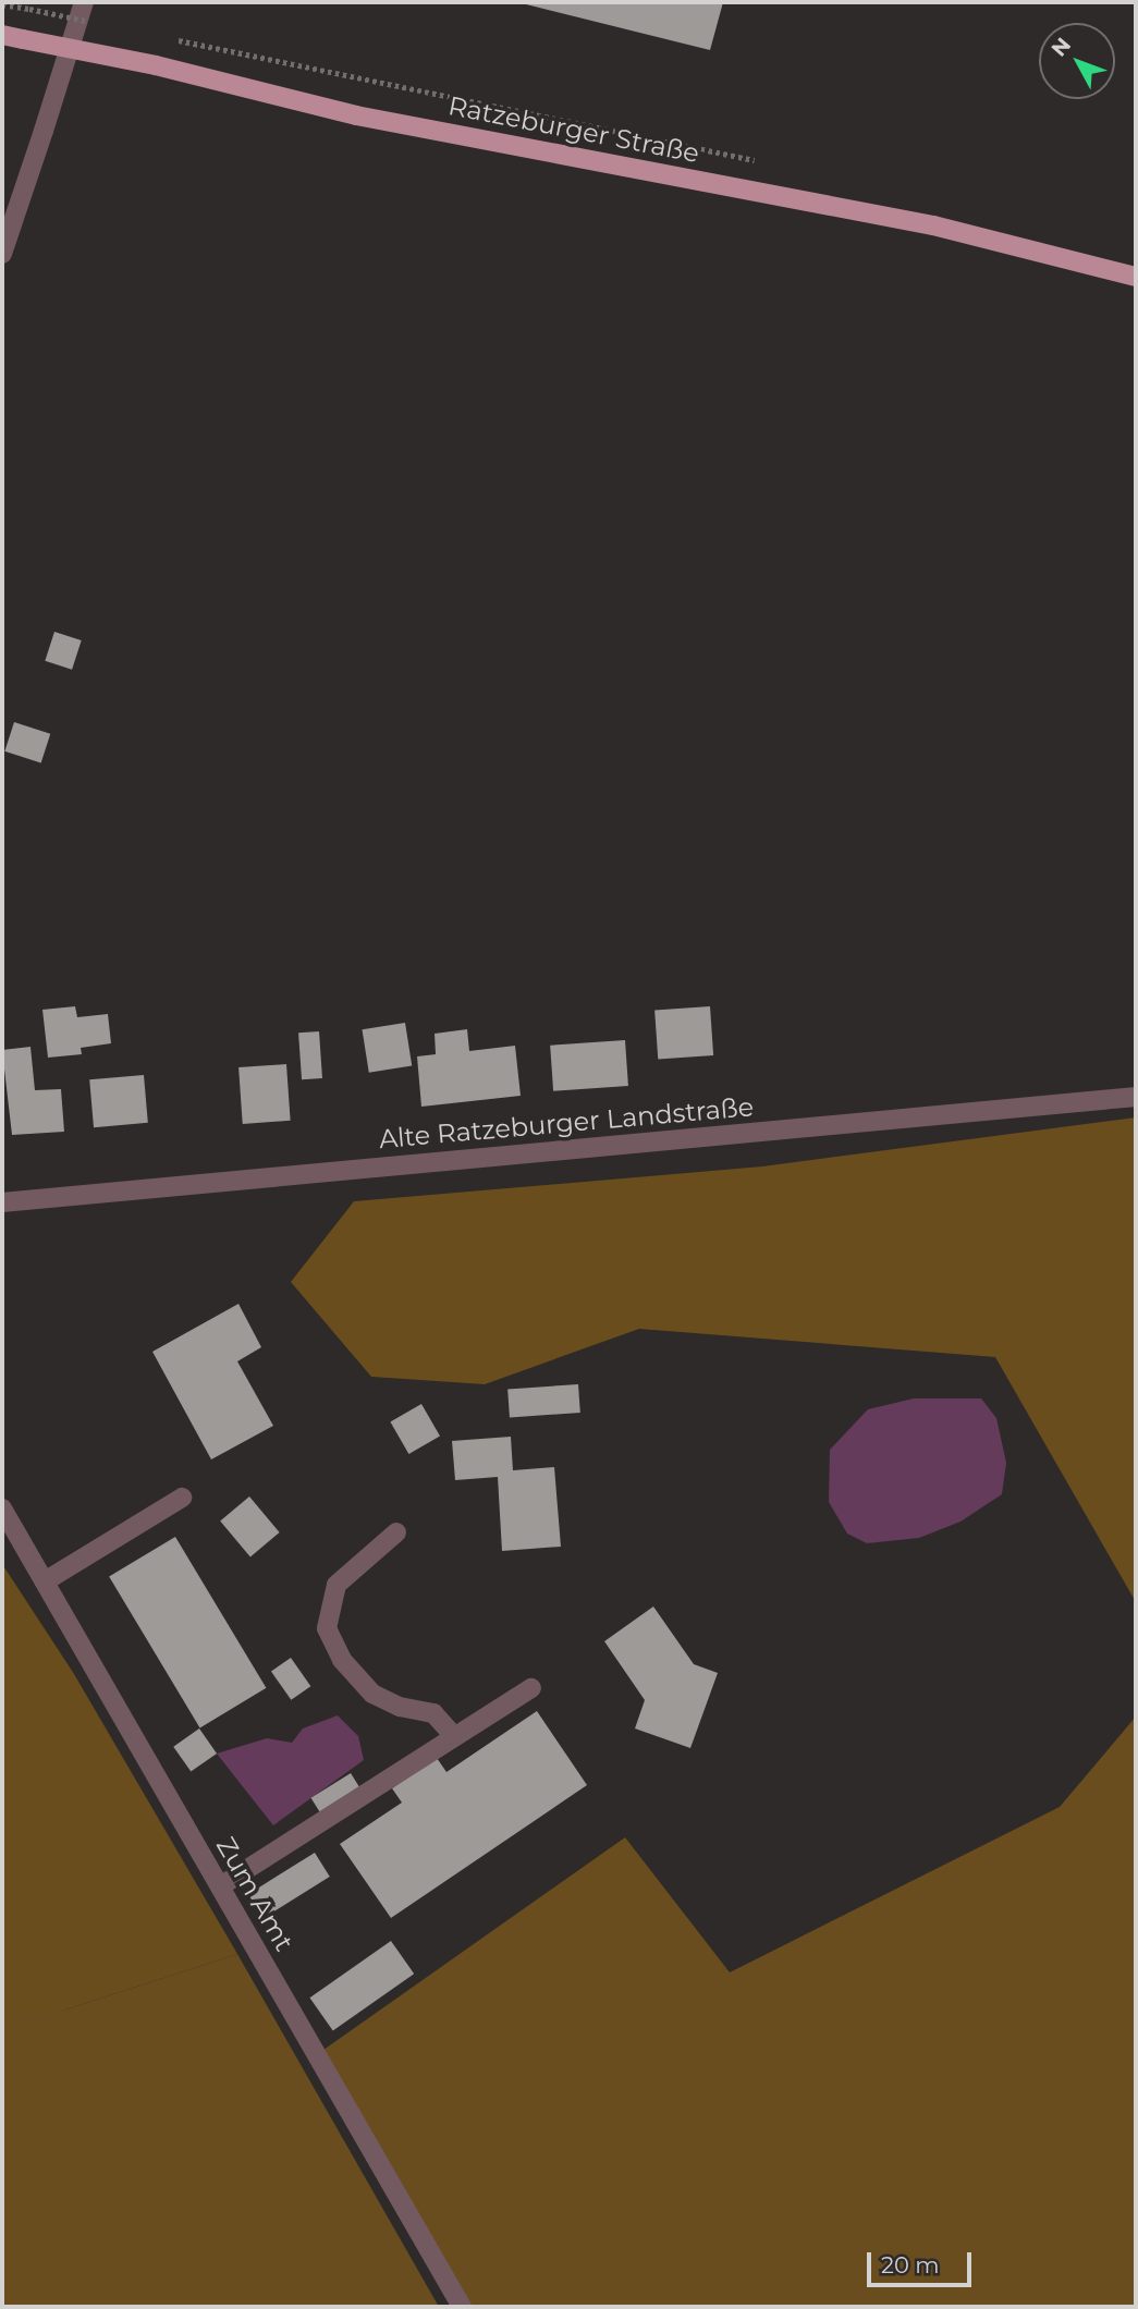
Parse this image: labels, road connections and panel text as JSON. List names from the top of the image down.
{
  "streets": {
    "main road": ["Ratzeburger Straße"],
    "street": ["Alte Ratzeburger Landstraße", "Zum Amt"]
  },
  "scale_bar": "20 m",
  "north": "top left"
}
